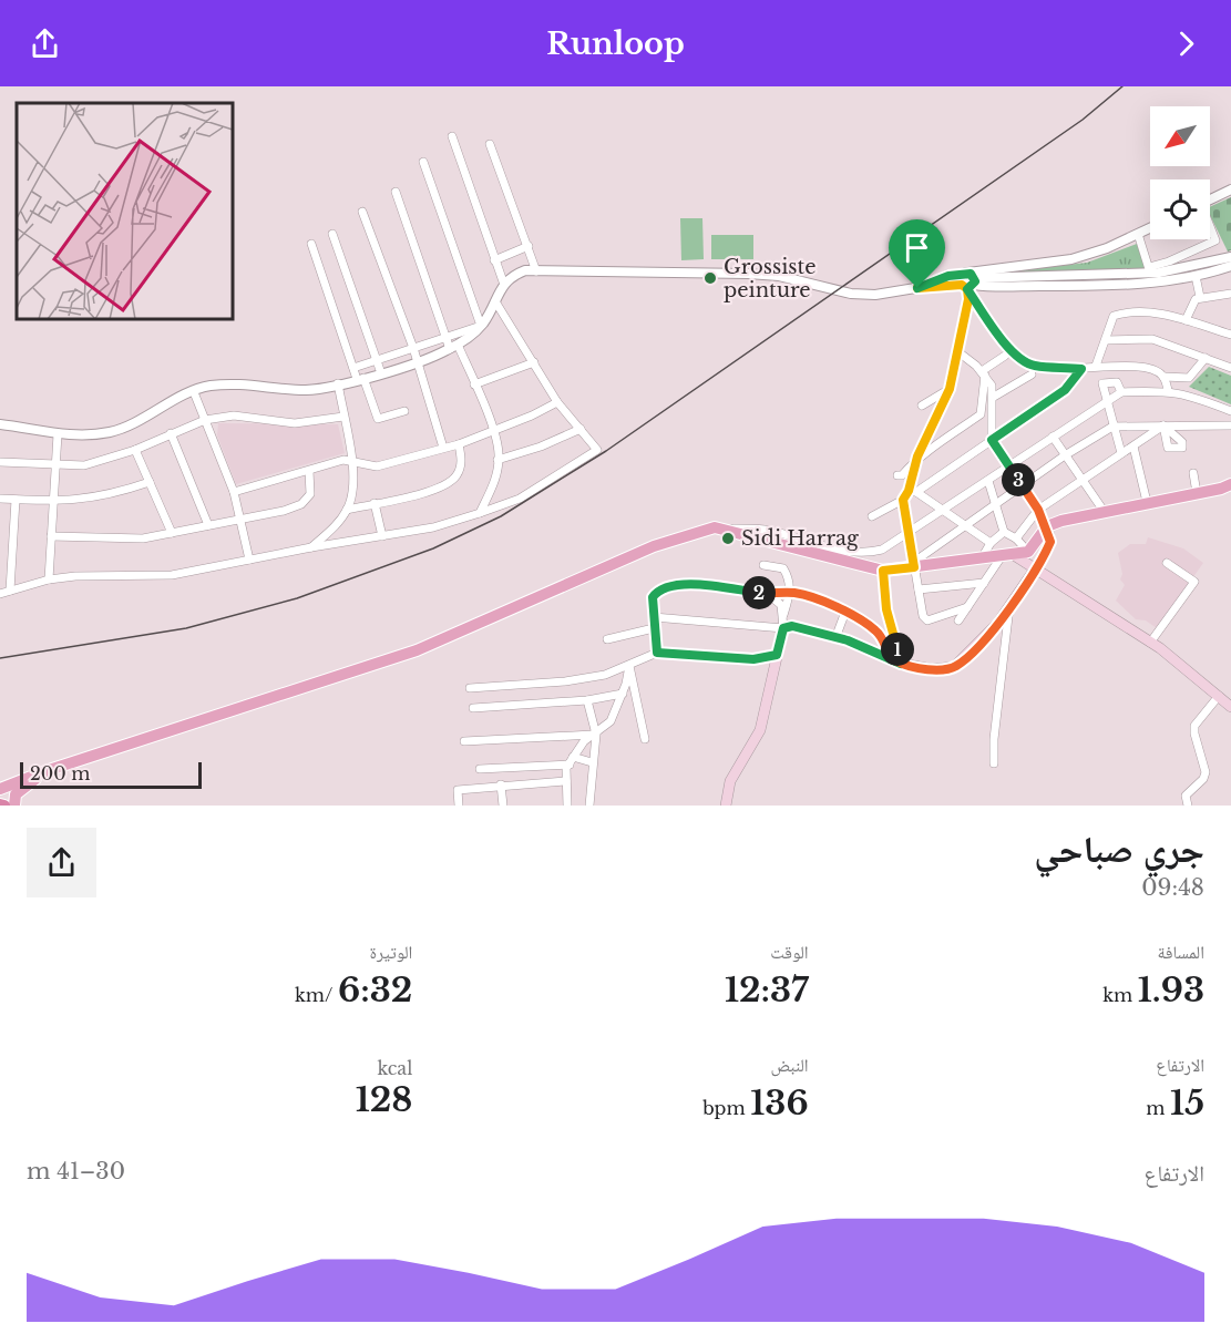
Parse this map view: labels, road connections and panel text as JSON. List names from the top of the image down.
{
  "places": ["Grossiste peinture", "Sidi Harrag"],
  "scale_bar": "200 m",
  "north": "bottom left",
  "page": {
    "header": "Runloop",
    "pins": ["3", "2", "1"],
    "scale": "200 m",
    "heading": ["جري صباحي", "09:48"],
    "stats": [
      ["المسافة", "1.93 km"],
      ["الوقت", "12:37"],
      ["الوتيرة", "6:32 /km"],
      ["الارتفاع", "15 m"],
      ["النبض", "136 bpm"],
      ["kcal", "128"]
    ],
    "chart": ["الارتفاع", "30–41 m"]
  }
}
